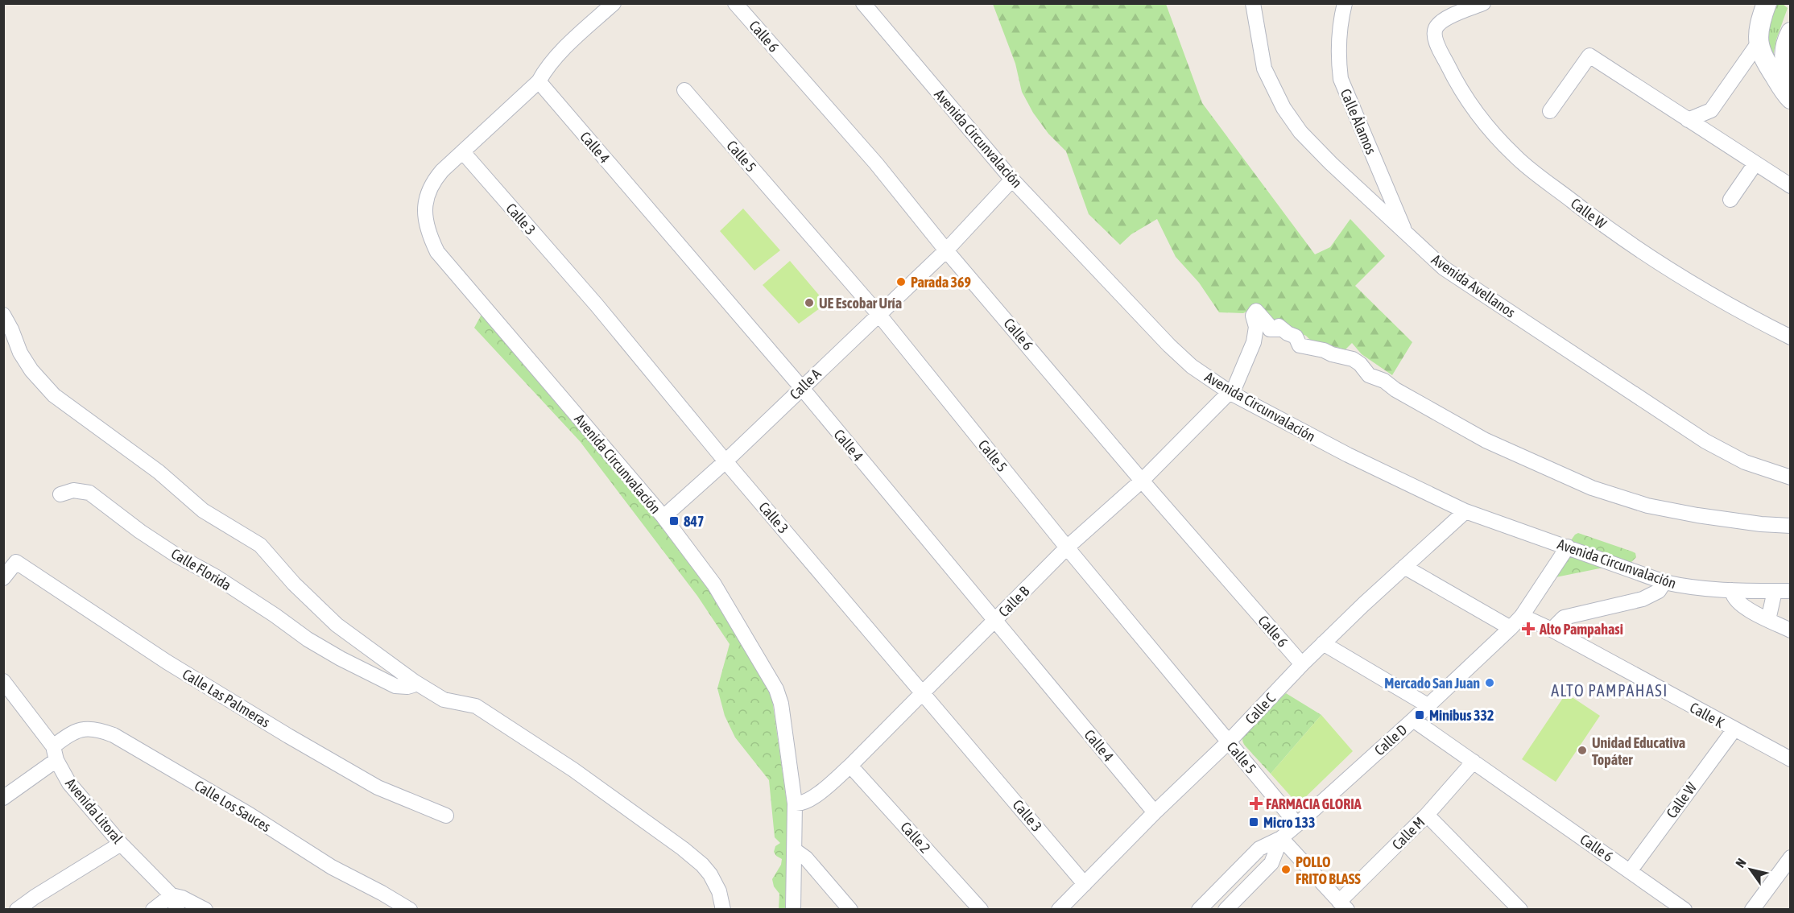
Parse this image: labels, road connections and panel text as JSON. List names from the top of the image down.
{
  "streets": {
    "street": [
      "Calle 6",
      "Calle Álamos",
      "Avenida Circunvalación",
      "Calle 4",
      "Calle 5",
      "Calle W",
      "Calle 3",
      "Avenida Avellanos",
      "Calle A",
      "Calle Florida",
      "Calle B",
      "Calle Las Palmeras",
      "Calle C",
      "Calle K",
      "Calle D",
      "Calle Los Sauces",
      "Avenida Litoral",
      "Calle M",
      "Calle 2"
    ]
  },
  "crossings": [
    ["Calle 6", "Calle W"],
    ["Calle 6", "Calle A"],
    ["Calle 6", "Calle B"],
    ["Calle 6", "Calle C"],
    ["Calle 6", "Calle D"],
    ["Calle 6", "Calle M"],
    ["Calle Álamos", "Avenida Avellanos"],
    ["Avenida Circunvalación", "Calle 4"],
    ["Avenida Circunvalación", "Calle 3"],
    ["Avenida Circunvalación", "Calle A"],
    ["Avenida Circunvalación", "Calle B"],
    ["Avenida Circunvalación", "Calle C"],
    ["Avenida Circunvalación", "Calle D"],
    ["Calle 4", "Calle A"],
    ["Calle 4", "Calle B"],
    ["Calle 4", "Calle C"],
    ["Calle 5", "Calle A"],
    ["Calle 5", "Calle B"],
    ["Calle 5", "Calle C"],
    ["Calle 5", "Calle D"],
    ["Calle W", "Calle K"],
    ["Calle 3", "Calle A"],
    ["Calle 3", "Calle B"],
    ["Calle 3", "Calle C"],
    ["Calle B", "Calle 2"],
    ["Calle K", "Calle D"],
    ["Calle Los Sauces", "Avenida Litoral"]
  ],
  "districts": ["ALTO PAMPAHASI"],
  "places": {
    "other": [
      "Parada 369",
      "UE Escobar Uría",
      "Mercado San Juan",
      "Unidad Educativa Topáter",
      "POLLO FRITO BLASS"
    ],
    "transit": ["847", "Minibus 332", "Micro 133"],
    "health": ["Alto Pampahasi", "FARMACIA GLORIA"]
  },
  "north": "top left"
}
